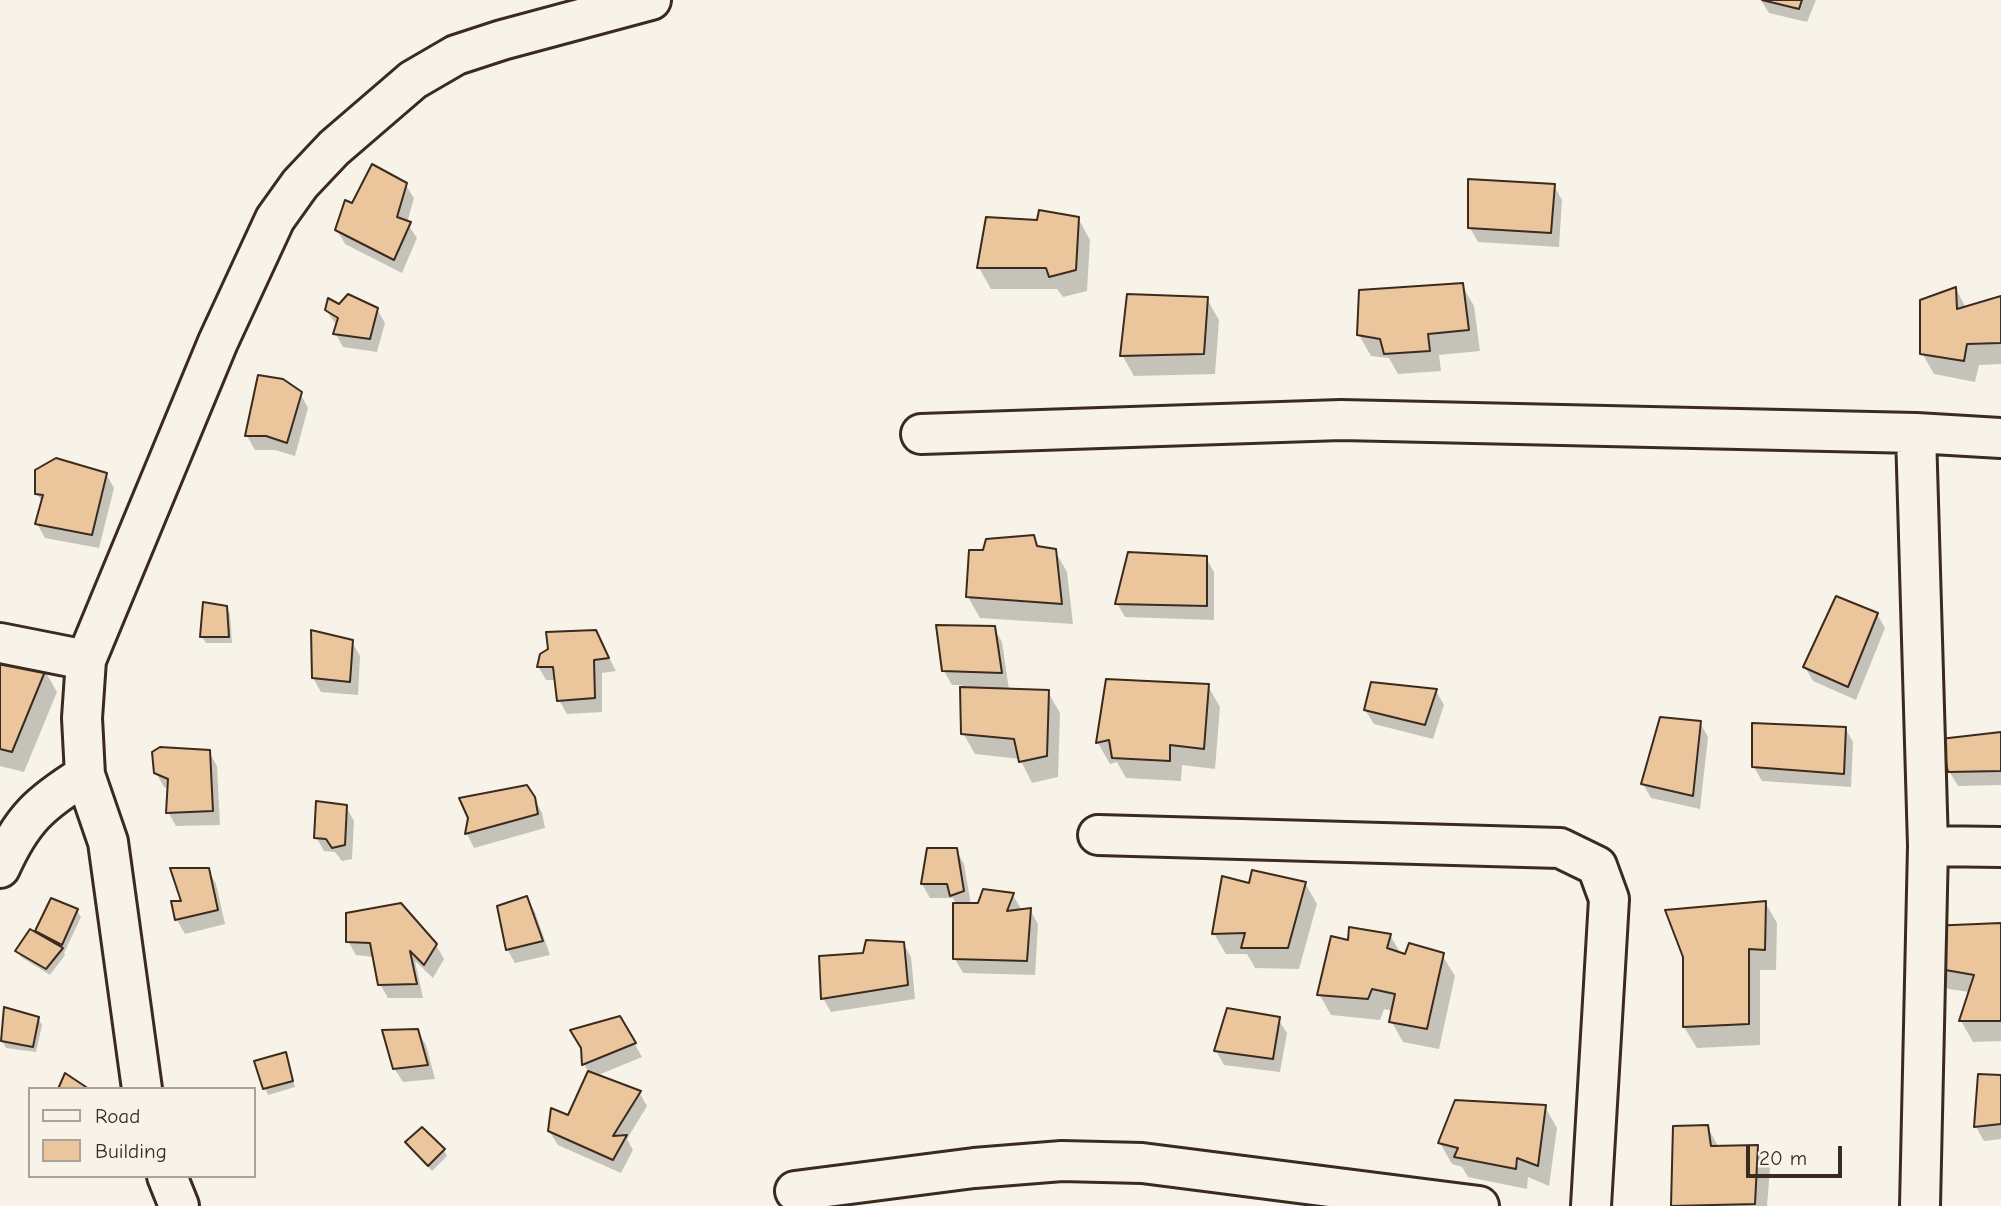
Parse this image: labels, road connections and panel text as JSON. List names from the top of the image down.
{
  "legend": ["Road", "Building"],
  "scale_bar": "20 m"
}
